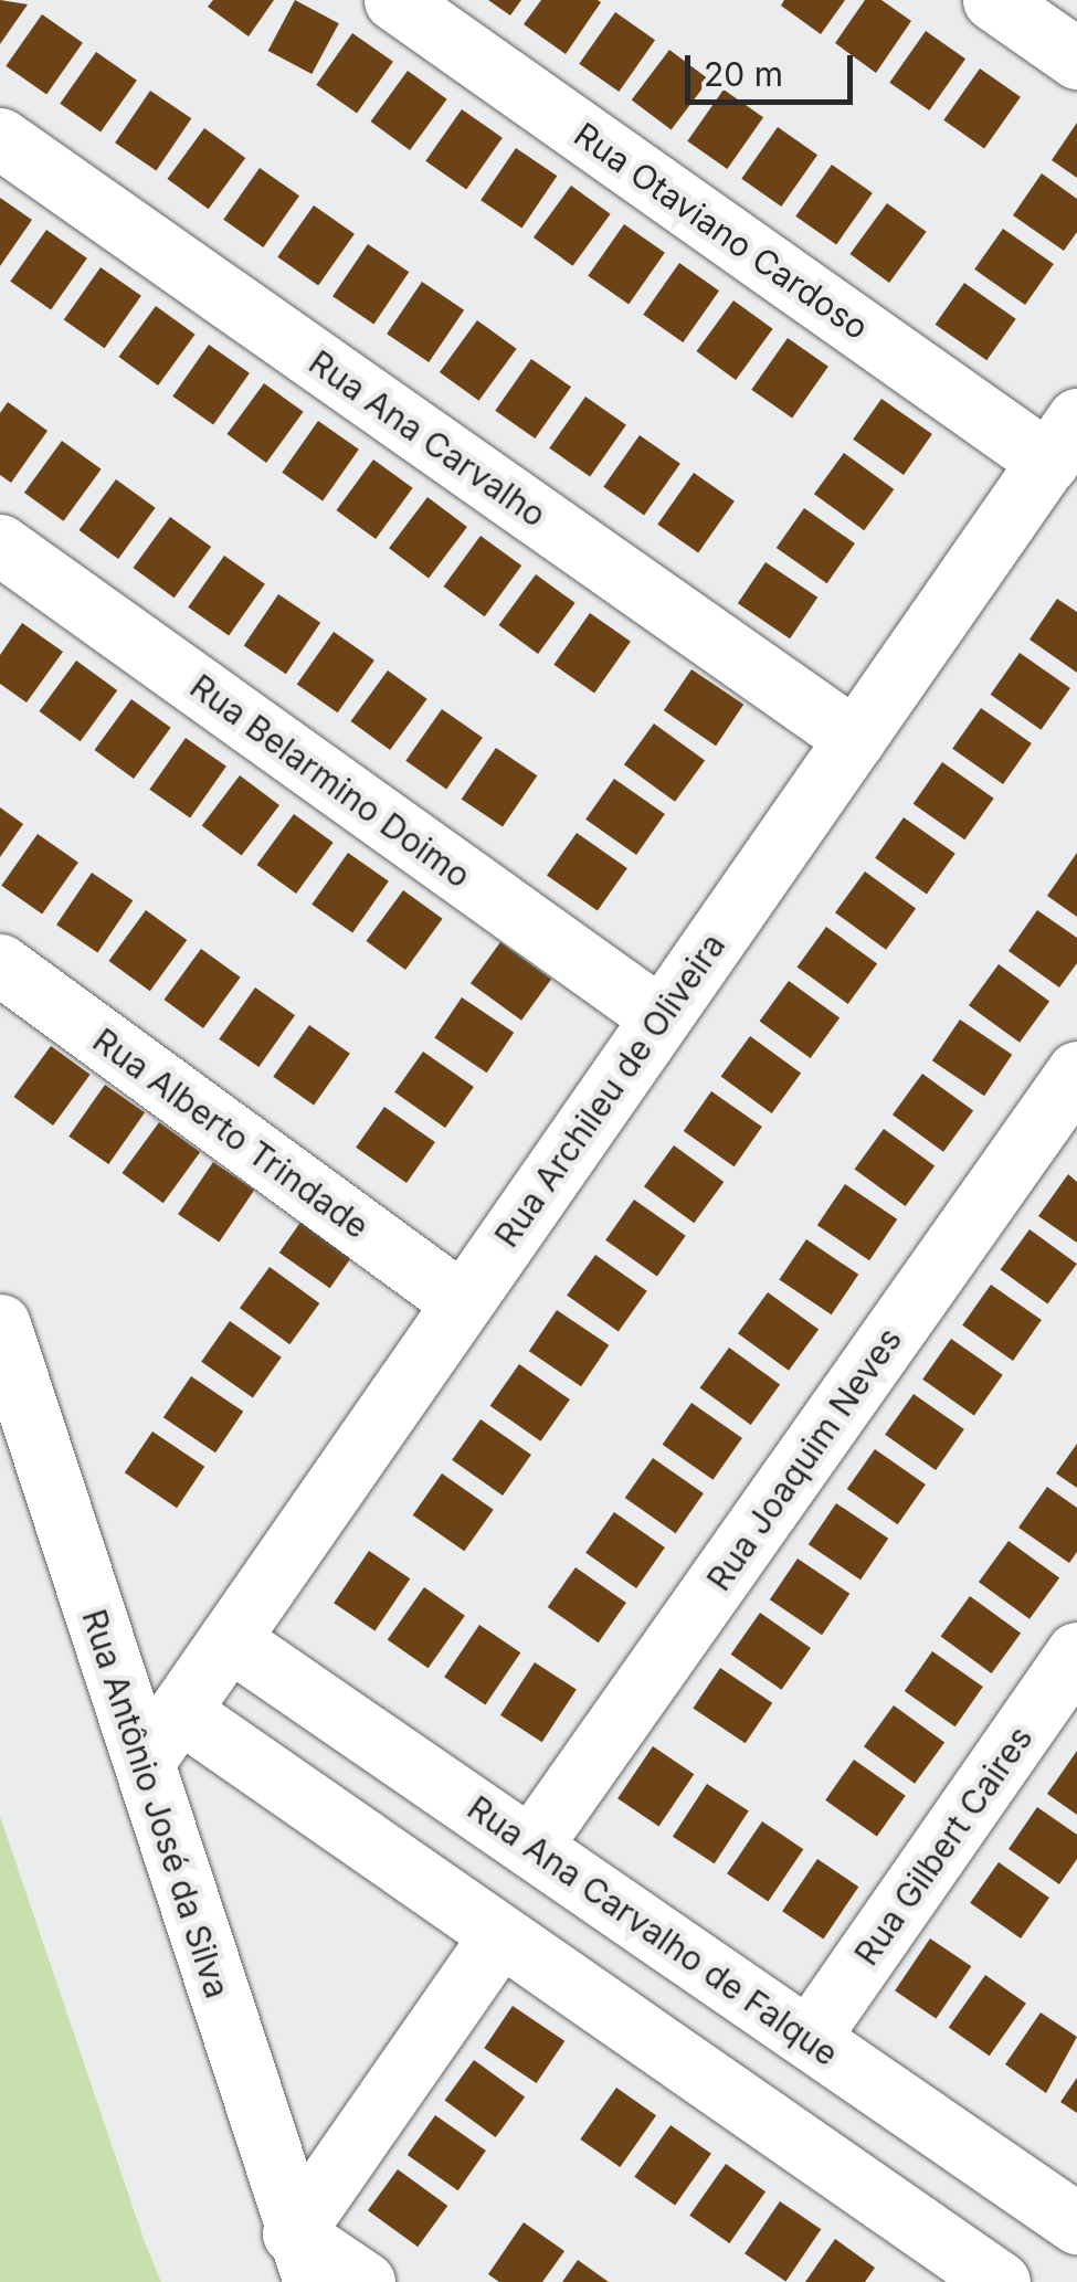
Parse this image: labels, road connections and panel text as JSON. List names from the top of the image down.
{
  "streets": {
    "street": [
      "Rua Otaviano Cardoso",
      "Rua Ana Carvalho",
      "Rua Belarmino Doimo",
      "Rua Archileu de Oliveira",
      "Rua Alberto Trindade",
      "Rua Joaquim Neves",
      "Rua Antônio José da Silva",
      "Rua Gilbert Caires",
      "Rua Ana Carvalho de Falque"
    ]
  },
  "crossings": [
    ["Rua Otaviano Cardoso", "Rua Archileu de Oliveira"],
    ["Rua Ana Carvalho", "Rua Archileu de Oliveira"],
    ["Rua Belarmino Doimo", "Rua Archileu de Oliveira"],
    ["Rua Archileu de Oliveira", "Rua Alberto Trindade"],
    ["Rua Archileu de Oliveira", "Rua Antônio José da Silva"],
    ["Rua Archileu de Oliveira", "Rua Ana Carvalho de Falque"],
    ["Rua Joaquim Neves", "Rua Ana Carvalho de Falque"],
    ["Rua Gilbert Caires", "Rua Ana Carvalho de Falque"]
  ],
  "scale_bar": "20 m"
}
